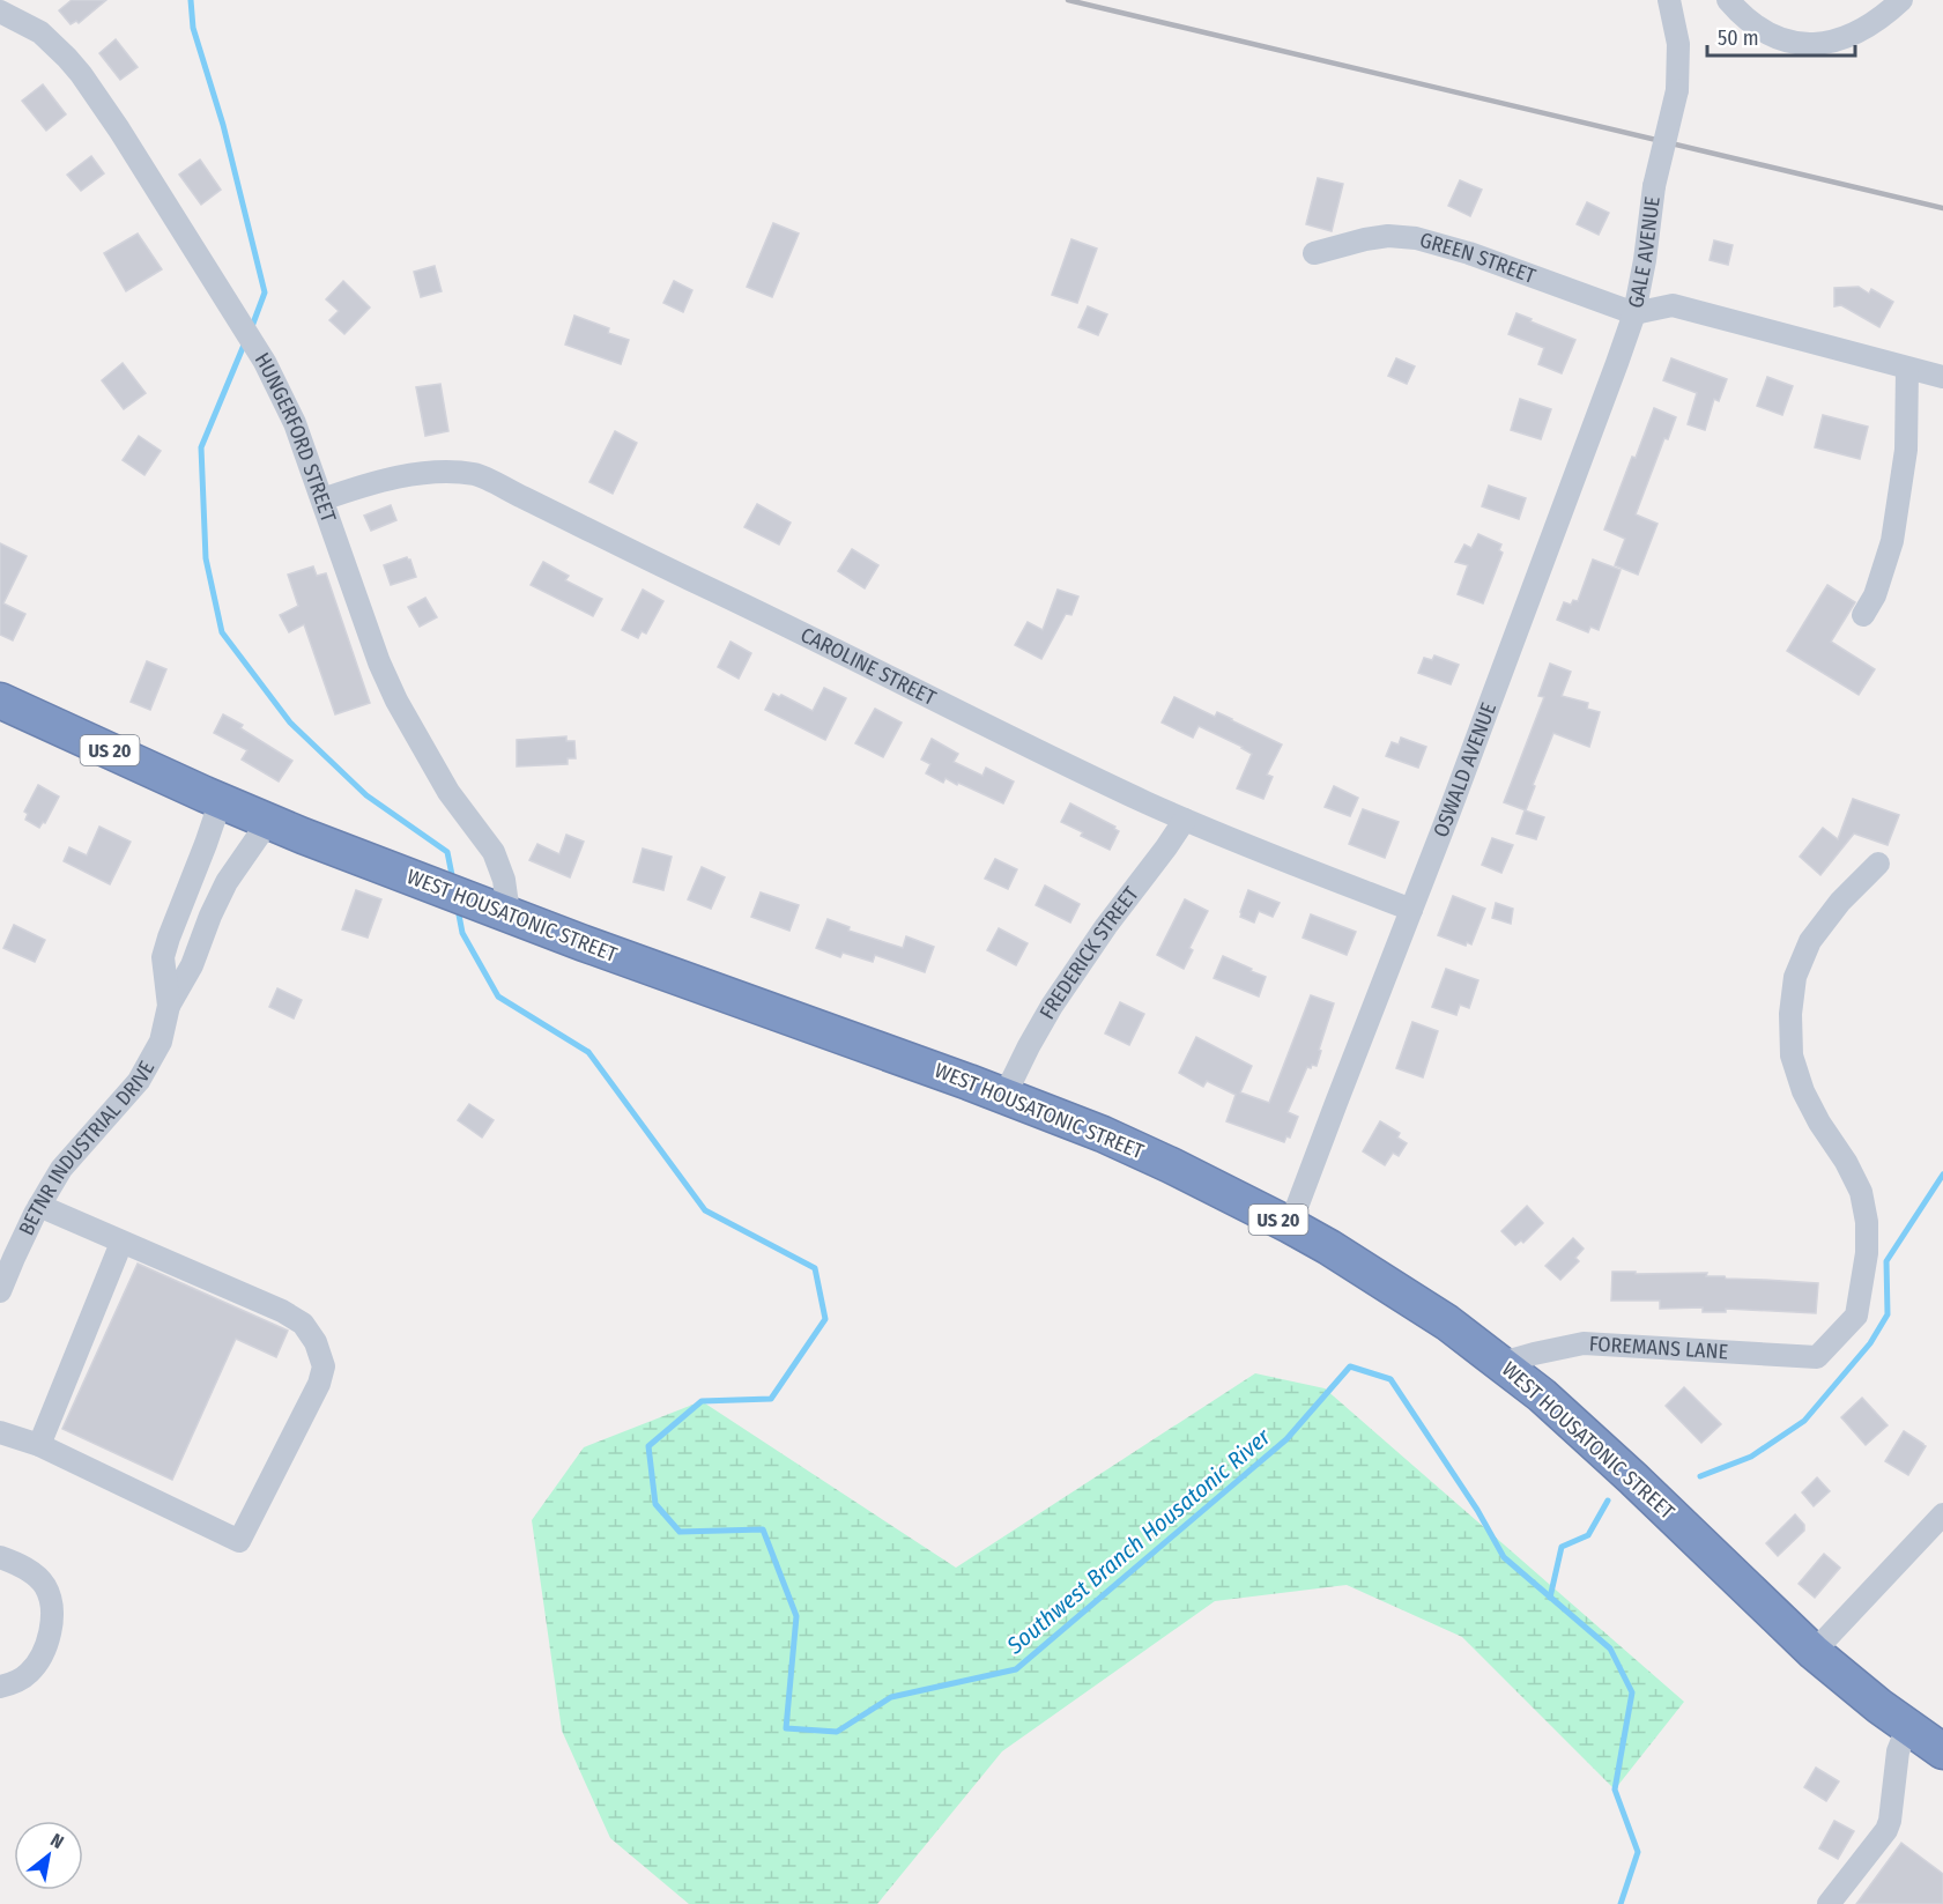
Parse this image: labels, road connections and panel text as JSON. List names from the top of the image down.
{
  "streets": {
    "highway": ["US 20", "WEST HOUSATONIC STREET"],
    "street": [
      "GALE AVENUE",
      "GREEN STREET",
      "HUNGERFORD STREET",
      "CAROLINE STREET",
      "OSWALD AVENUE",
      "FREDERICK STREET",
      "BETNR INDUSTRIAL DRIVE",
      "FOREMANS LANE"
    ]
  },
  "crossings": [
    ["GALE AVENUE", "GREEN STREET"],
    ["GALE AVENUE", "OSWALD AVENUE"],
    ["GREEN STREET", "OSWALD AVENUE"],
    ["HUNGERFORD STREET", "CAROLINE STREET"],
    ["HUNGERFORD STREET", "WEST HOUSATONIC STREET"],
    ["CAROLINE STREET", "OSWALD AVENUE"],
    ["CAROLINE STREET", "FREDERICK STREET"],
    ["OSWALD AVENUE", "WEST HOUSATONIC STREET"],
    ["WEST HOUSATONIC STREET", "FREDERICK STREET"],
    ["WEST HOUSATONIC STREET", "BETNR INDUSTRIAL DRIVE"],
    ["WEST HOUSATONIC STREET", "FOREMANS LANE"]
  ],
  "water": ["Southwest Branch Housatonic River"],
  "scale_bar": "50 m",
  "north": "top right"
}
